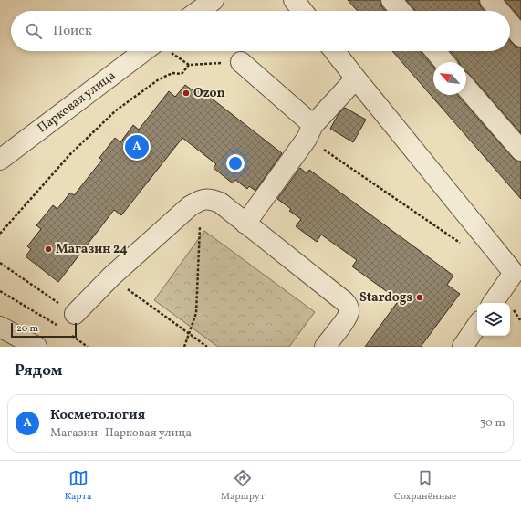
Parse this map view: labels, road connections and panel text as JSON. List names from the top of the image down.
{
  "streets": {
    "street": ["Парковая улица"]
  },
  "places": ["Ozon", "Магазин 24", "Stardogs"],
  "scale_bar": "20 m",
  "north": "top left",
  "page": {
    "search": "Поиск",
    "pins": "A",
    "scale": "20 m",
    "heading": "Рядом",
    "list": [
      {
        "mark": "A",
        "name": "Косметология",
        "note": "Магазин · Парковая улица",
        "value": "30 m"
      }
    ],
    "nav": ["Карта", "Маршрут", "Сохранённые"]
  }
}
